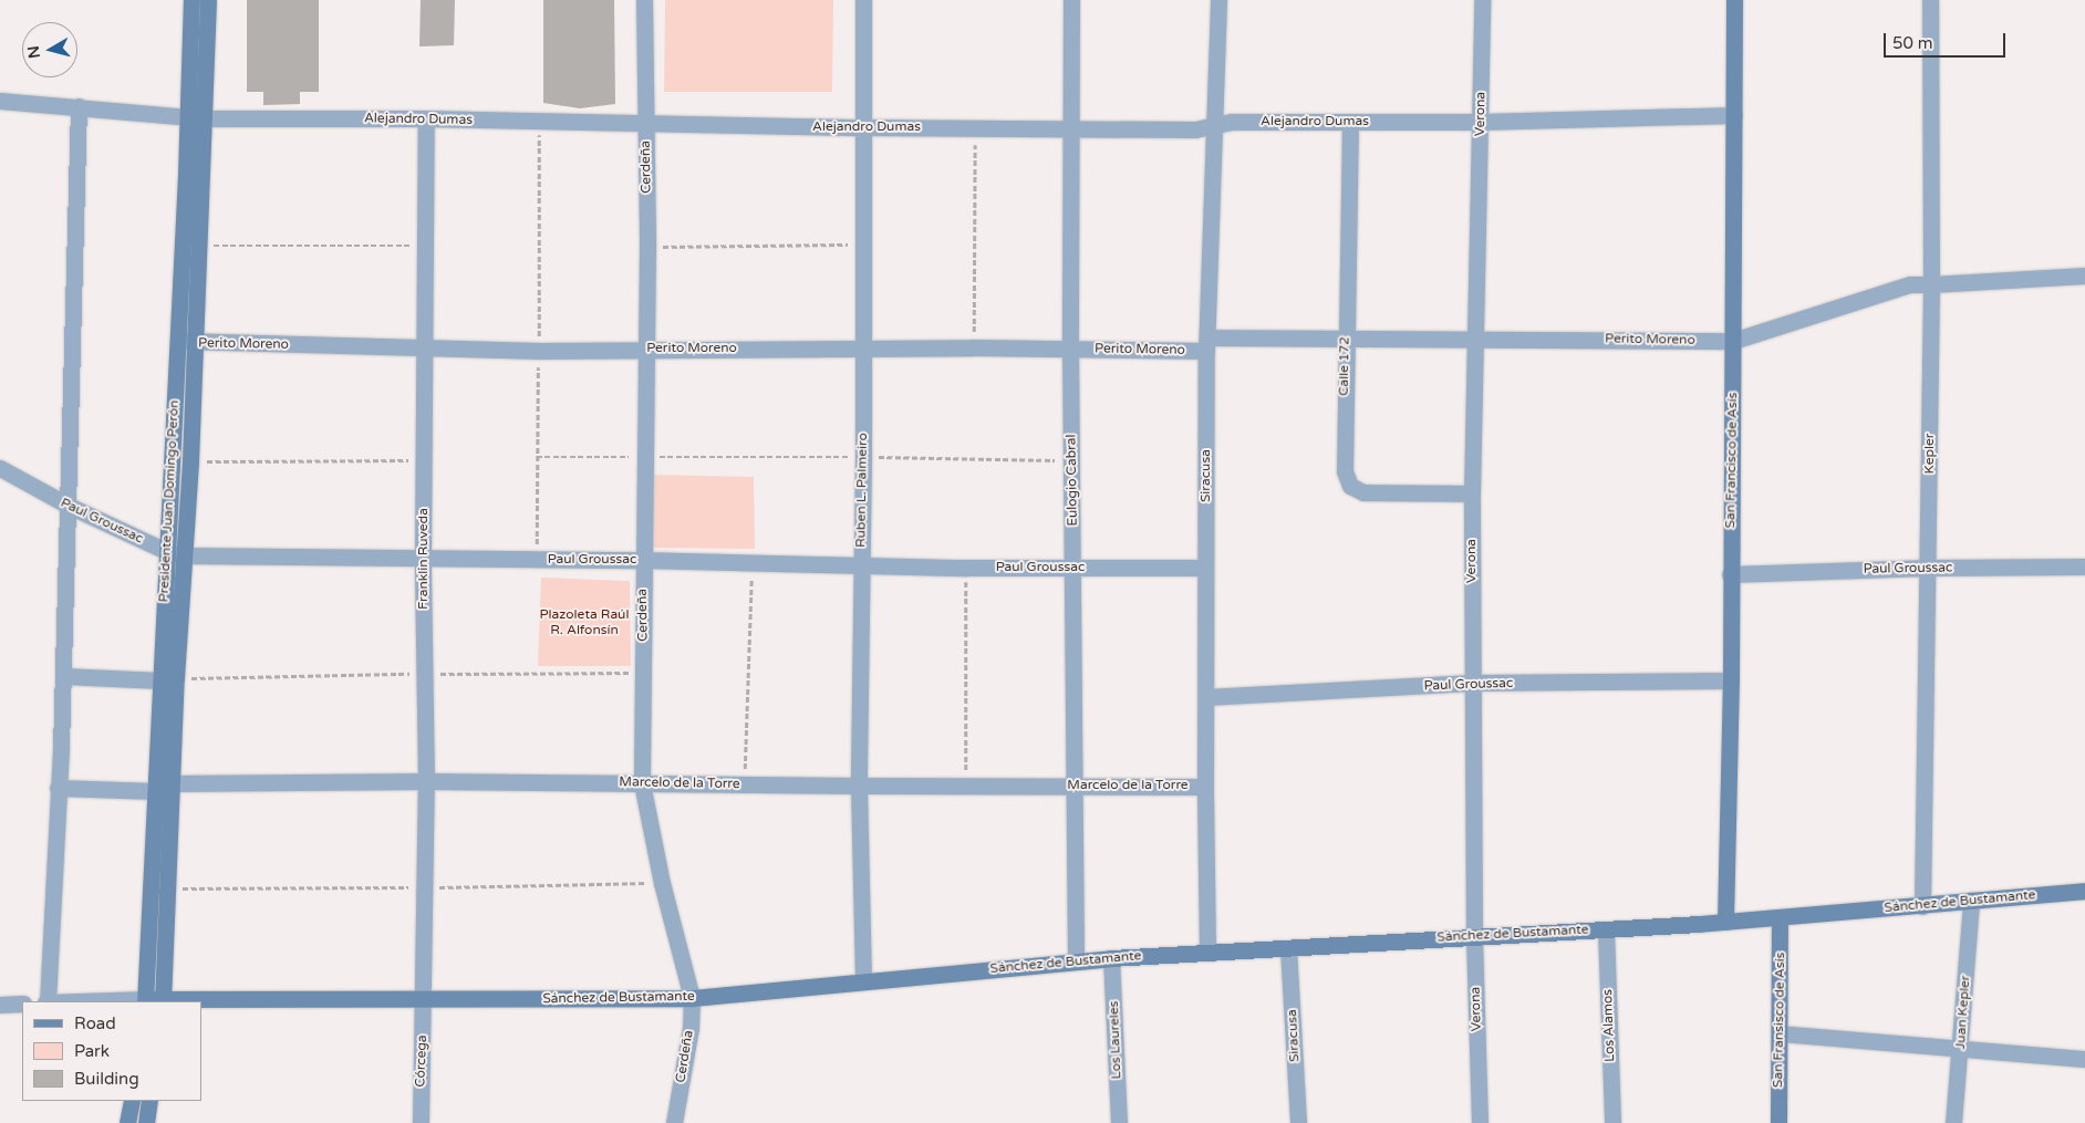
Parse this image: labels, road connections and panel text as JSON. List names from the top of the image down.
{
  "streets": {
    "street": [
      "Verona",
      "Alejandro Dumas",
      "Cerdeña",
      "Perito Moreno",
      "Calle 172",
      "Kepler",
      "San Francisco de Asís",
      "Siracusa",
      "Eulogio Cabral",
      "Ruben L. Palmeiro",
      "Presidente Juan Domingo Perón",
      "Paul Groussac",
      "Franklin Ruveda",
      "Marcelo de la Torre",
      "Sánchez de Bustamante",
      "Juan Kepler",
      "San Fransisco de Asís",
      "Los Alamos",
      "Los Laureles",
      "Córcega"
    ]
  },
  "crossings": [
    ["Verona", "Alejandro Dumas"],
    ["Verona", "Perito Moreno"],
    ["Verona", "Calle 172"],
    ["Verona", "Paul Groussac"],
    ["Verona", "Sánchez de Bustamante"],
    ["Alejandro Dumas", "Cerdeña"],
    ["Alejandro Dumas", "Calle 172"],
    ["Alejandro Dumas", "San Francisco de Asís"],
    ["Alejandro Dumas", "Siracusa"],
    ["Alejandro Dumas", "Eulogio Cabral"],
    ["Alejandro Dumas", "Ruben L. Palmeiro"],
    ["Alejandro Dumas", "Presidente Juan Domingo Perón"],
    ["Alejandro Dumas", "Franklin Ruveda"],
    ["Cerdeña", "Perito Moreno"],
    ["Cerdeña", "Paul Groussac"],
    ["Cerdeña", "Marcelo de la Torre"],
    ["Cerdeña", "Sánchez de Bustamante"],
    ["Perito Moreno", "Calle 172"],
    ["Perito Moreno", "Kepler"],
    ["Perito Moreno", "San Francisco de Asís"],
    ["Perito Moreno", "Siracusa"],
    ["Perito Moreno", "Eulogio Cabral"],
    ["Perito Moreno", "Ruben L. Palmeiro"],
    ["Perito Moreno", "Presidente Juan Domingo Perón"],
    ["Perito Moreno", "Franklin Ruveda"],
    ["Kepler", "Paul Groussac"],
    ["Kepler", "Sánchez de Bustamante"],
    ["San Francisco de Asís", "Paul Groussac"],
    ["San Francisco de Asís", "Sánchez de Bustamante"],
    ["Siracusa", "Paul Groussac"],
    ["Siracusa", "Marcelo de la Torre"],
    ["Siracusa", "Sánchez de Bustamante"],
    ["Eulogio Cabral", "Paul Groussac"],
    ["Eulogio Cabral", "Marcelo de la Torre"],
    ["Eulogio Cabral", "Sánchez de Bustamante"],
    ["Ruben L. Palmeiro", "Paul Groussac"],
    ["Ruben L. Palmeiro", "Marcelo de la Torre"],
    ["Ruben L. Palmeiro", "Sánchez de Bustamante"],
    ["Presidente Juan Domingo Perón", "Paul Groussac"],
    ["Presidente Juan Domingo Perón", "Marcelo de la Torre"],
    ["Presidente Juan Domingo Perón", "Sánchez de Bustamante"],
    ["Paul Groussac", "Franklin Ruveda"],
    ["Franklin Ruveda", "Marcelo de la Torre"],
    ["Franklin Ruveda", "Sánchez de Bustamante"],
    ["Franklin Ruveda", "Córcega"],
    ["Sánchez de Bustamante", "Juan Kepler"],
    ["Sánchez de Bustamante", "San Fransisco de Asís"],
    ["Sánchez de Bustamante", "Los Alamos"],
    ["Sánchez de Bustamante", "Los Laureles"],
    ["Sánchez de Bustamante", "Córcega"]
  ],
  "parks": ["Plazoleta Raúl R. Alfonsín"],
  "legend": ["Road", "Park", "Building"],
  "scale_bar": "50 m",
  "north": "left"
}
